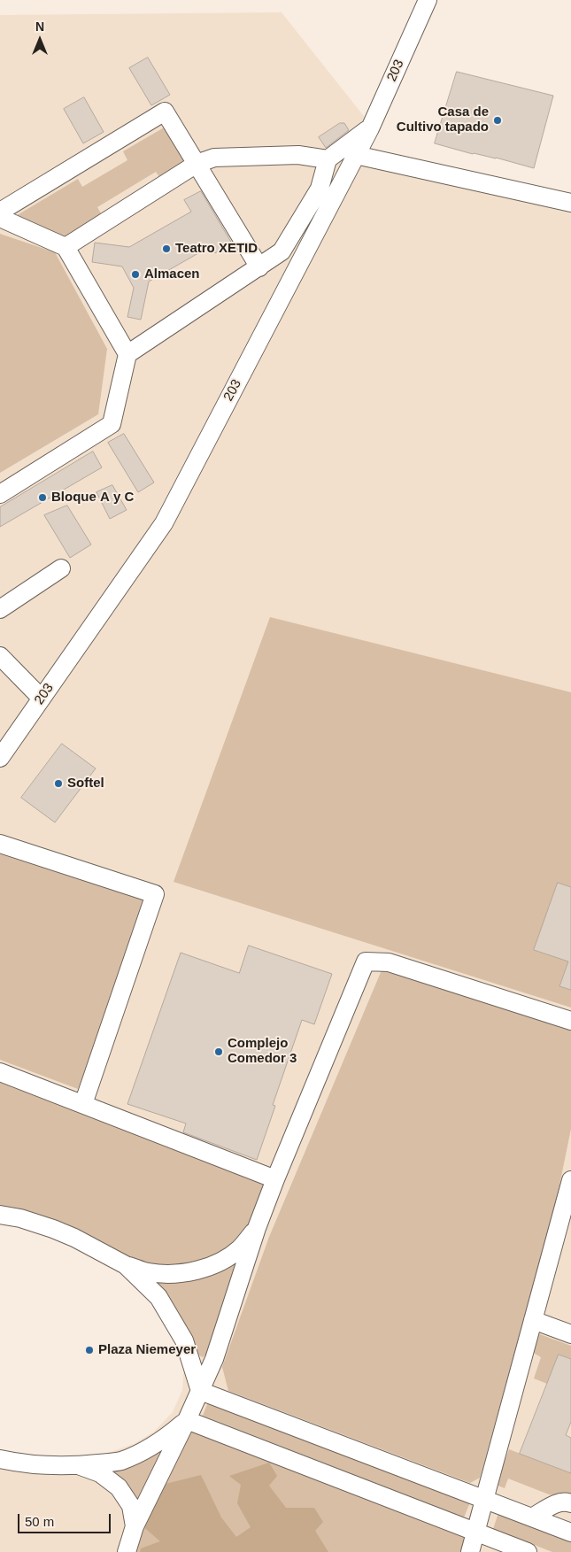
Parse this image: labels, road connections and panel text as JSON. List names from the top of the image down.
{
  "streets": {
    "street": ["203"]
  },
  "places": [
    "Casa de Cultivo tapado",
    "Teatro XETID",
    "Almacen",
    "Bloque A y C",
    "Softel",
    "Complejo Comedor 3",
    "Plaza Niemeyer"
  ],
  "scale_bar": "50 m",
  "north": "top"
}
